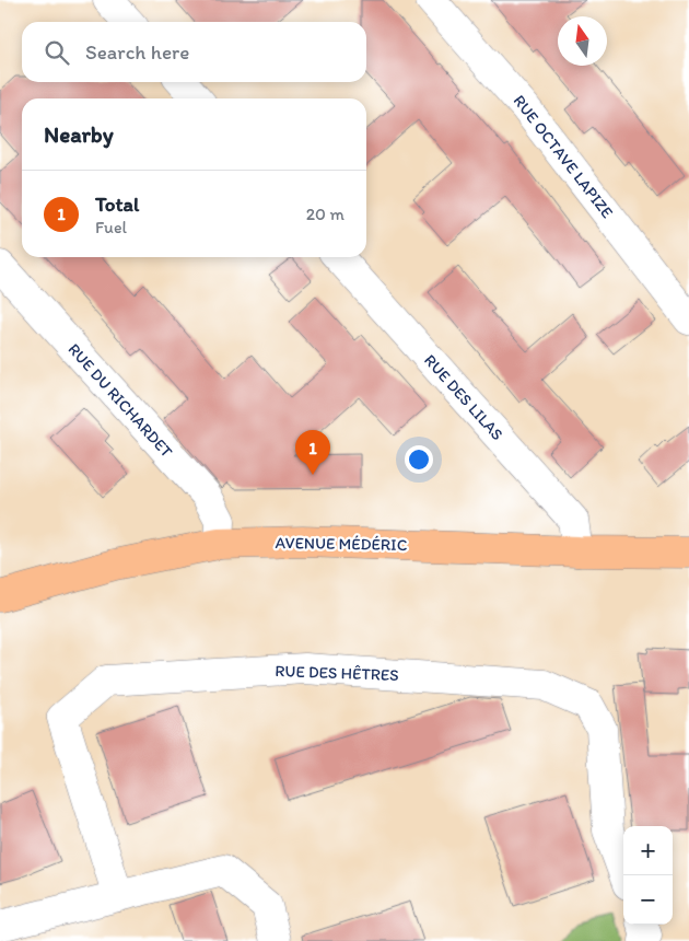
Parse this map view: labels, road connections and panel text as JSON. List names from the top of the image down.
{
  "streets": {
    "main road": ["AVENUE MÉDÉRIC"],
    "street": [
      "RUE OCTAVE LAPIZE",
      "RUE DES LILAS",
      "RUE DU RICHARDET",
      "RUE DES HÊTRES"
    ]
  },
  "crossings": [
    ["RUE DES LILAS", "AVENUE MÉDÉRIC"],
    ["RUE DU RICHARDET", "AVENUE MÉDÉRIC"]
  ],
  "north": "top",
  "page": {
    "search": "Search here",
    "heading": "Nearby",
    "list": [
      {
        "mark": "1",
        "name": "Total",
        "note": "Fuel",
        "value": "20 m"
      }
    ],
    "pins": "1",
    "map_buttons": ["+", "−"]
  }
}
